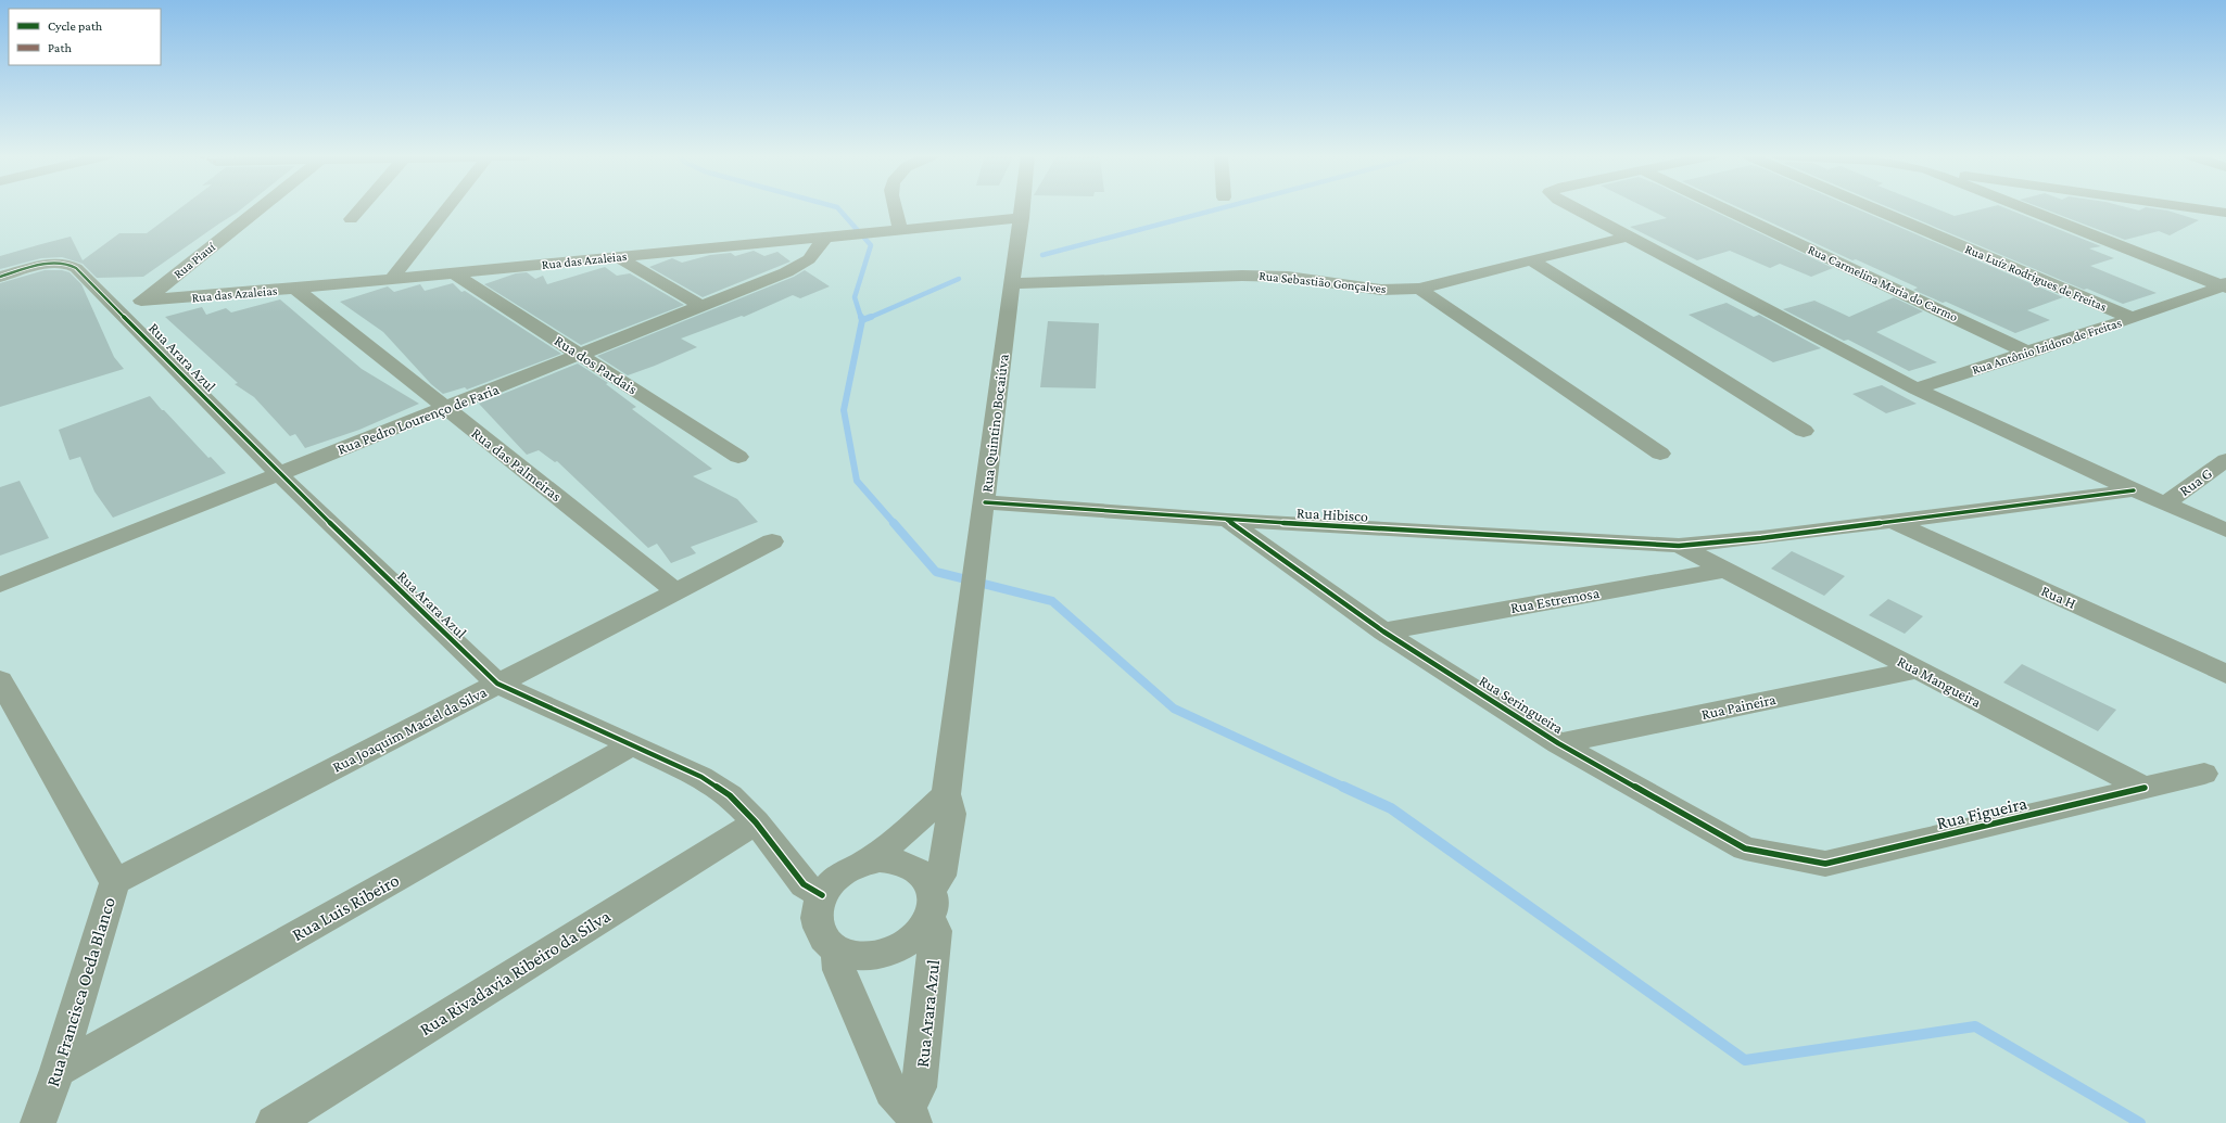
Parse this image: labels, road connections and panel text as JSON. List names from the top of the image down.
{
  "streets": {
    "street": [
      "Rua Piauí",
      "Rua das Azaleias",
      "Rua Luíz Rodrigues de Freitas",
      "Rua Sebastião Gonçalves",
      "Rua Carmelina Maria do Carmo",
      "Rua Antônio Izidoro de Freitas",
      "Rua Arara Azul",
      "Rua dos Pardais",
      "Rua Pedro Lourenço de Faria",
      "Rua Quintino Bocaiúva",
      "Rua das Palmeiras",
      "Rua G",
      "Rua Hibisco",
      "Rua H",
      "Rua Estremosa",
      "Rua Mangueira",
      "Rua Seringueira",
      "Rua Paineira",
      "Rua Joaquim Maciel da Silva",
      "Rua Figueira",
      "Rua Luis Ribeiro",
      "Rua Rivadavia Ribeiro da Silva",
      "Rua Francisca Oeda Blanco"
    ]
  },
  "crossings": [
    ["Rua Piauí", "Rua das Azaleias"],
    ["Rua Piauí", "Rua Arara Azul"],
    ["Rua das Azaleias", "Rua dos Pardais"],
    ["Rua das Azaleias", "Rua Pedro Lourenço de Faria"],
    ["Rua das Azaleias", "Rua Quintino Bocaiúva"],
    ["Rua das Azaleias", "Rua das Palmeiras"],
    ["Rua Luíz Rodrigues de Freitas", "Rua Antônio Izidoro de Freitas"],
    ["Rua Sebastião Gonçalves", "Rua Quintino Bocaiúva"],
    ["Rua Carmelina Maria do Carmo", "Rua Antônio Izidoro de Freitas"],
    ["Rua Arara Azul", "Rua Pedro Lourenço de Faria"],
    ["Rua Arara Azul", "Rua Quintino Bocaiúva"],
    ["Rua Arara Azul", "Rua Joaquim Maciel da Silva"],
    ["Rua Arara Azul", "Rua Luis Ribeiro"],
    ["Rua Arara Azul", "Rua Rivadavia Ribeiro da Silva"],
    ["Rua dos Pardais", "Rua Pedro Lourenço de Faria"],
    ["Rua Pedro Lourenço de Faria", "Rua das Palmeiras"],
    ["Rua Quintino Bocaiúva", "Rua Hibisco"],
    ["Rua das Palmeiras", "Rua Joaquim Maciel da Silva"],
    ["Rua Hibisco", "Rua Mangueira"],
    ["Rua Hibisco", "Rua Seringueira"],
    ["Rua Estremosa", "Rua Mangueira"],
    ["Rua Estremosa", "Rua Seringueira"],
    ["Rua Mangueira", "Rua Paineira"],
    ["Rua Mangueira", "Rua Figueira"],
    ["Rua Seringueira", "Rua Paineira"],
    ["Rua Seringueira", "Rua Figueira"],
    ["Rua Joaquim Maciel da Silva", "Rua Francisca Oeda Blanco"],
    ["Rua Luis Ribeiro", "Rua Francisca Oeda Blanco"]
  ],
  "legend": ["Cycle path", "Path"]
}
